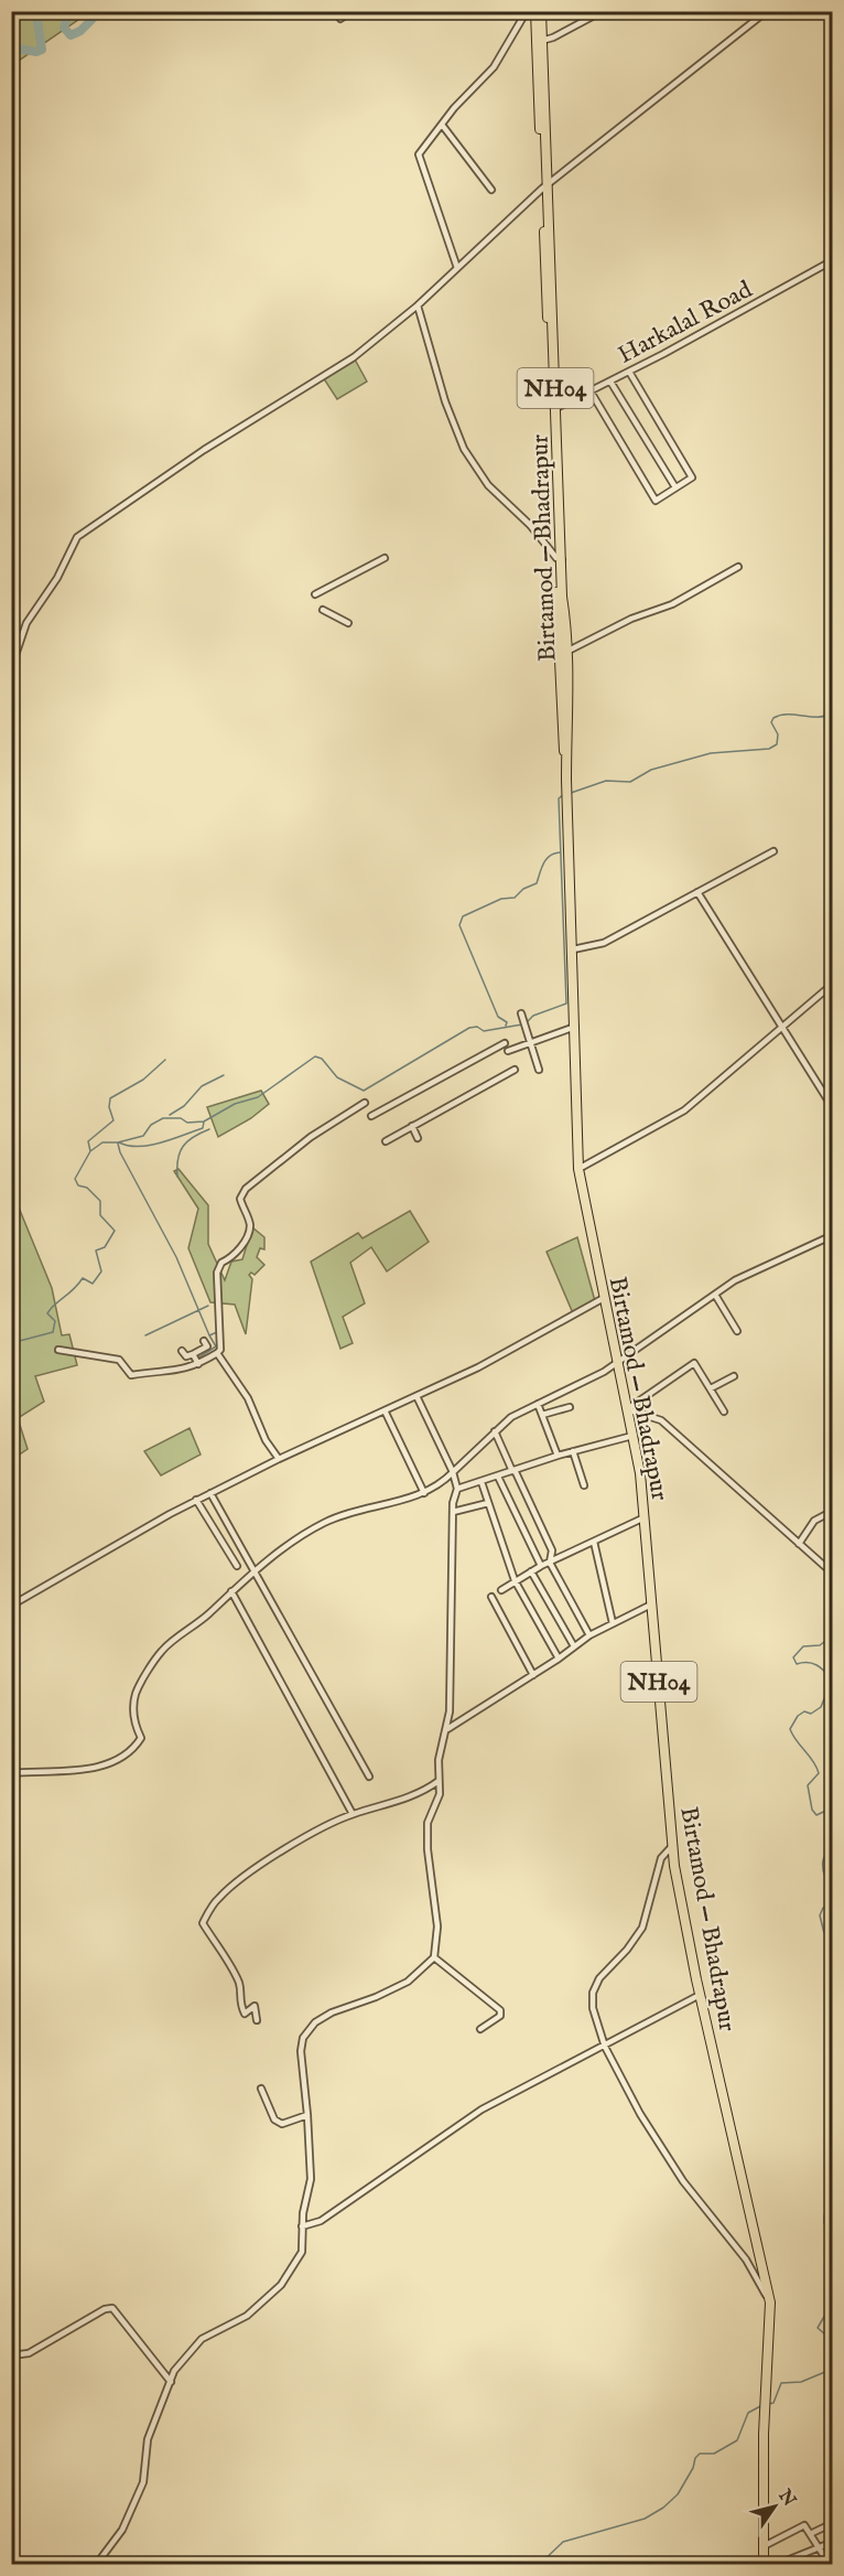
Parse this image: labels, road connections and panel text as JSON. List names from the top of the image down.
{
  "streets": {
    "main road": ["NH04", "Birtamod — Bhadrapur"],
    "street": ["Harkalal Road"]
  },
  "crossings": [
    ["Harkalal Road", "Birtamod — Bhadrapur"]
  ],
  "north": "top right"
}
